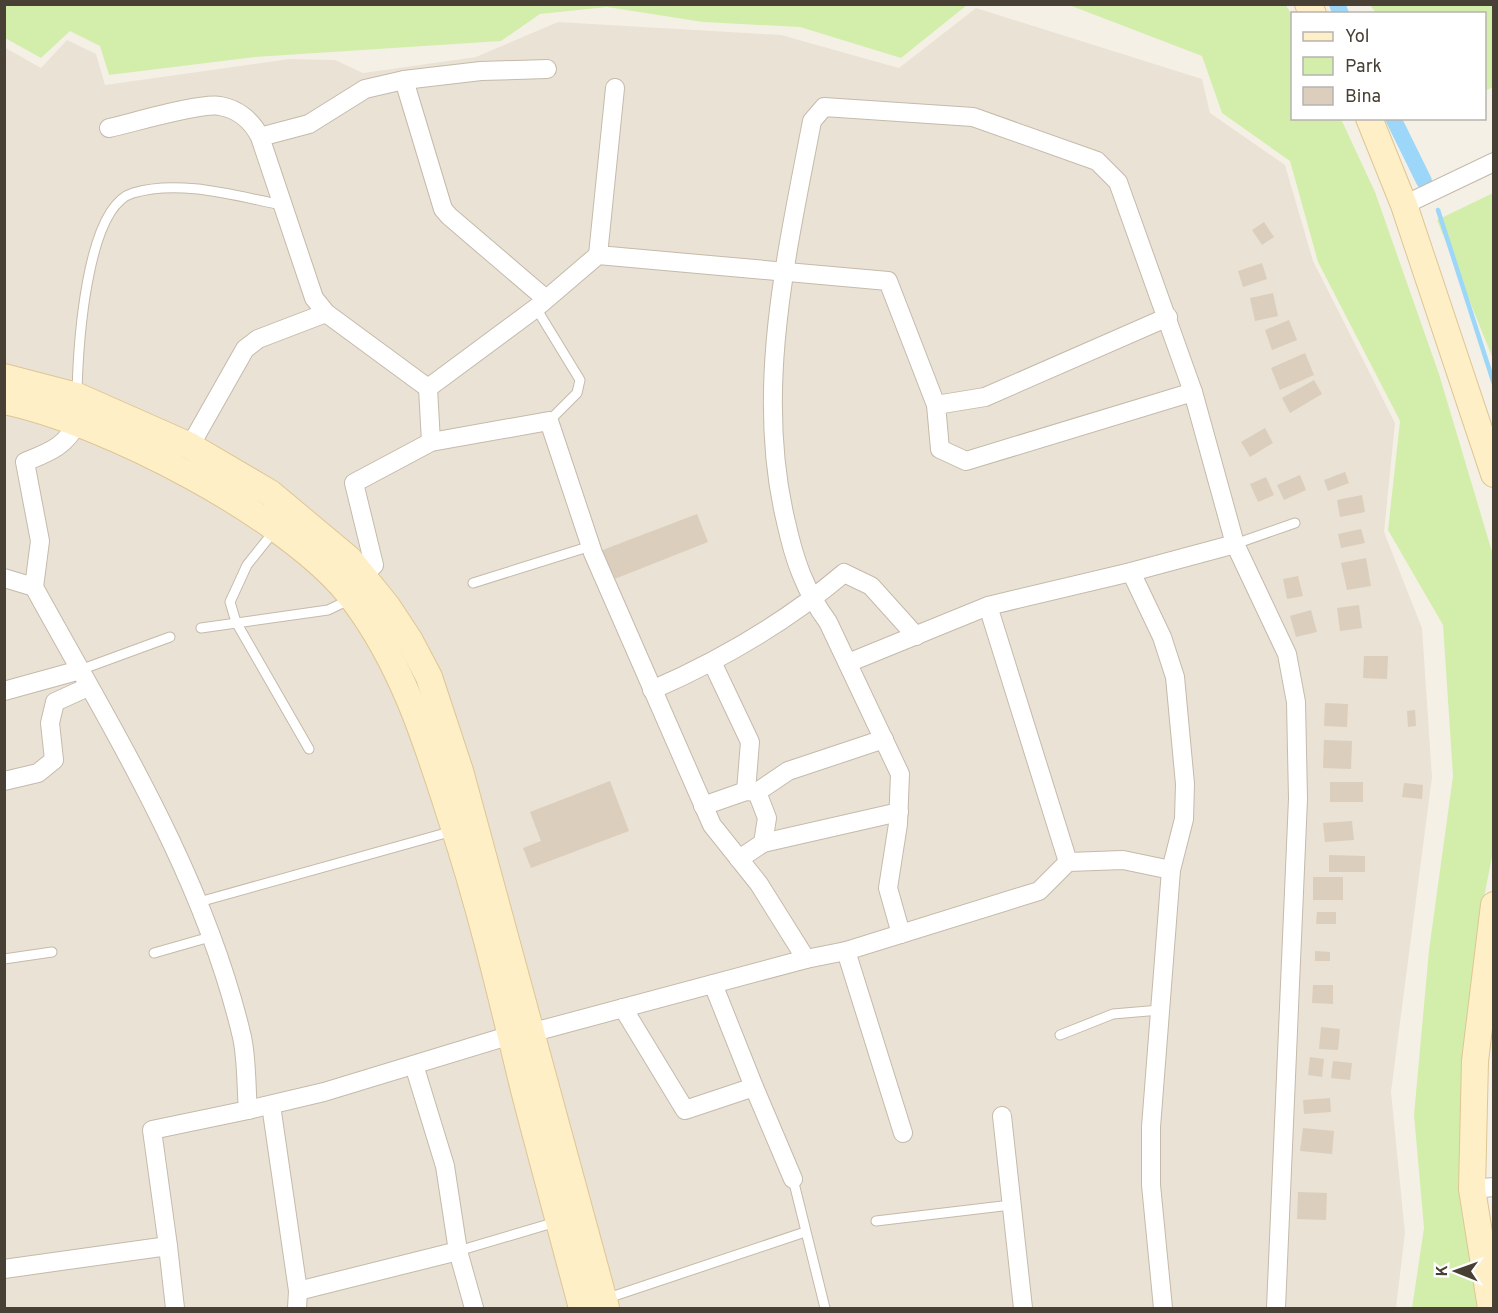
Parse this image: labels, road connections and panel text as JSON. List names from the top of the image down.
{
  "legend": ["Yol", "Park", "Bina"],
  "north": "left"
}
